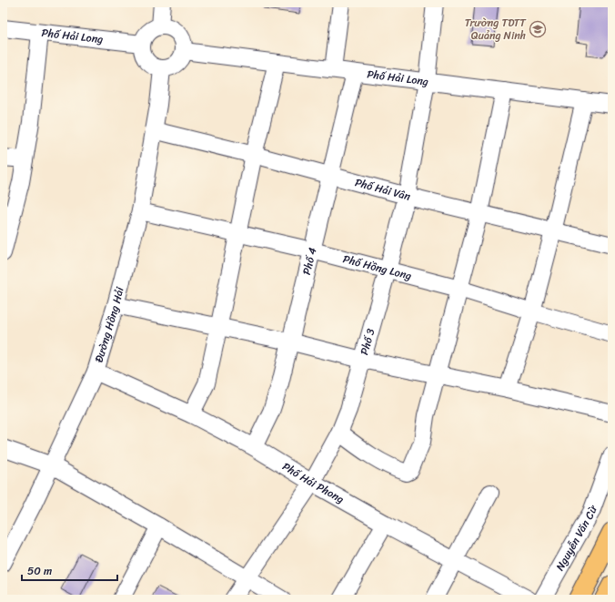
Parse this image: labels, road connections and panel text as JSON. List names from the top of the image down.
{
  "streets": {
    "street": [
      "Phố Hải Long",
      "Phố Hải Vân",
      "Phố 4",
      "Phố Hồng Long",
      "Đường Hồng Hải",
      "Phố 3",
      "Phố Hải Phong",
      "Nguyễn Văn Cừ"
    ]
  },
  "crossings": [
    ["Phố Hải Long", "Phố 4"],
    ["Phố Hải Long", "Đường Hồng Hải"],
    ["Phố Hải Long", "Phố 3"],
    ["Phố Hải Vân", "Phố 4"],
    ["Phố Hải Vân", "Đường Hồng Hải"],
    ["Phố Hải Vân", "Phố 3"],
    ["Phố 4", "Phố Hồng Long"],
    ["Phố 4", "Phố Hải Phong"],
    ["Phố Hồng Long", "Đường Hồng Hải"],
    ["Phố Hồng Long", "Phố 3"],
    ["Đường Hồng Hải", "Phố Hải Phong"],
    ["Phố 3", "Phố Hải Phong"]
  ],
  "places": {
    "school or university": ["Trường TDTT Quảng Ninh"]
  },
  "scale_bar": "50 m"
}
